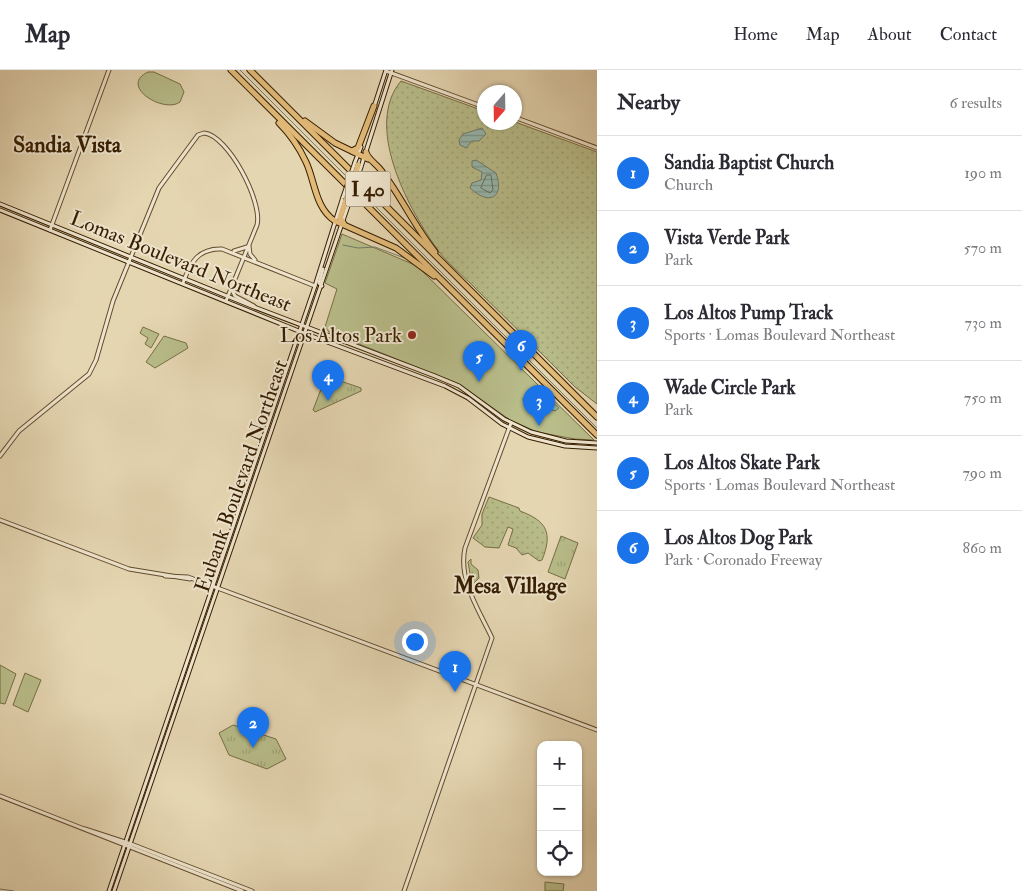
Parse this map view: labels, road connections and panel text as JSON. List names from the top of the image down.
{
  "streets": {
    "highway": ["I 40"],
    "main road": ["Lomas Boulevard Northeast", "Eubank Boulevard Northeast"]
  },
  "crossings": [
    ["Lomas Boulevard Northeast", "Eubank Boulevard Northeast"]
  ],
  "districts": ["Sandia Vista", "Mesa Village"],
  "places": ["Los Altos Park"],
  "north": "bottom",
  "page": {
    "header": "Map",
    "nav": [
      "Home",
      "Map",
      "About",
      "Contact"
    ],
    "heading": ["Nearby", "6 results"],
    "list": [
      {
        "mark": "1",
        "name": "Sandia Baptist Church",
        "note": "Church",
        "value": "190 m"
      },
      {
        "mark": "2",
        "name": "Vista Verde Park",
        "note": "Park",
        "value": "570 m"
      },
      {
        "mark": "3",
        "name": "Los Altos Pump Track",
        "note": "Sports · Lomas Boulevard Northeast",
        "value": "730 m"
      },
      {
        "mark": "4",
        "name": "Wade Circle Park",
        "note": "Park",
        "value": "750 m"
      },
      {
        "mark": "5",
        "name": "Los Altos Skate Park",
        "note": "Sports · Lomas Boulevard Northeast",
        "value": "790 m"
      },
      {
        "mark": "6",
        "name": "Los Altos Dog Park",
        "note": "Park · Coronado Freeway",
        "value": "860 m"
      }
    ],
    "pins": [
      "6",
      "5",
      "4",
      "3",
      "1",
      "2"
    ],
    "map_buttons": ["+", "−"]
  }
}
